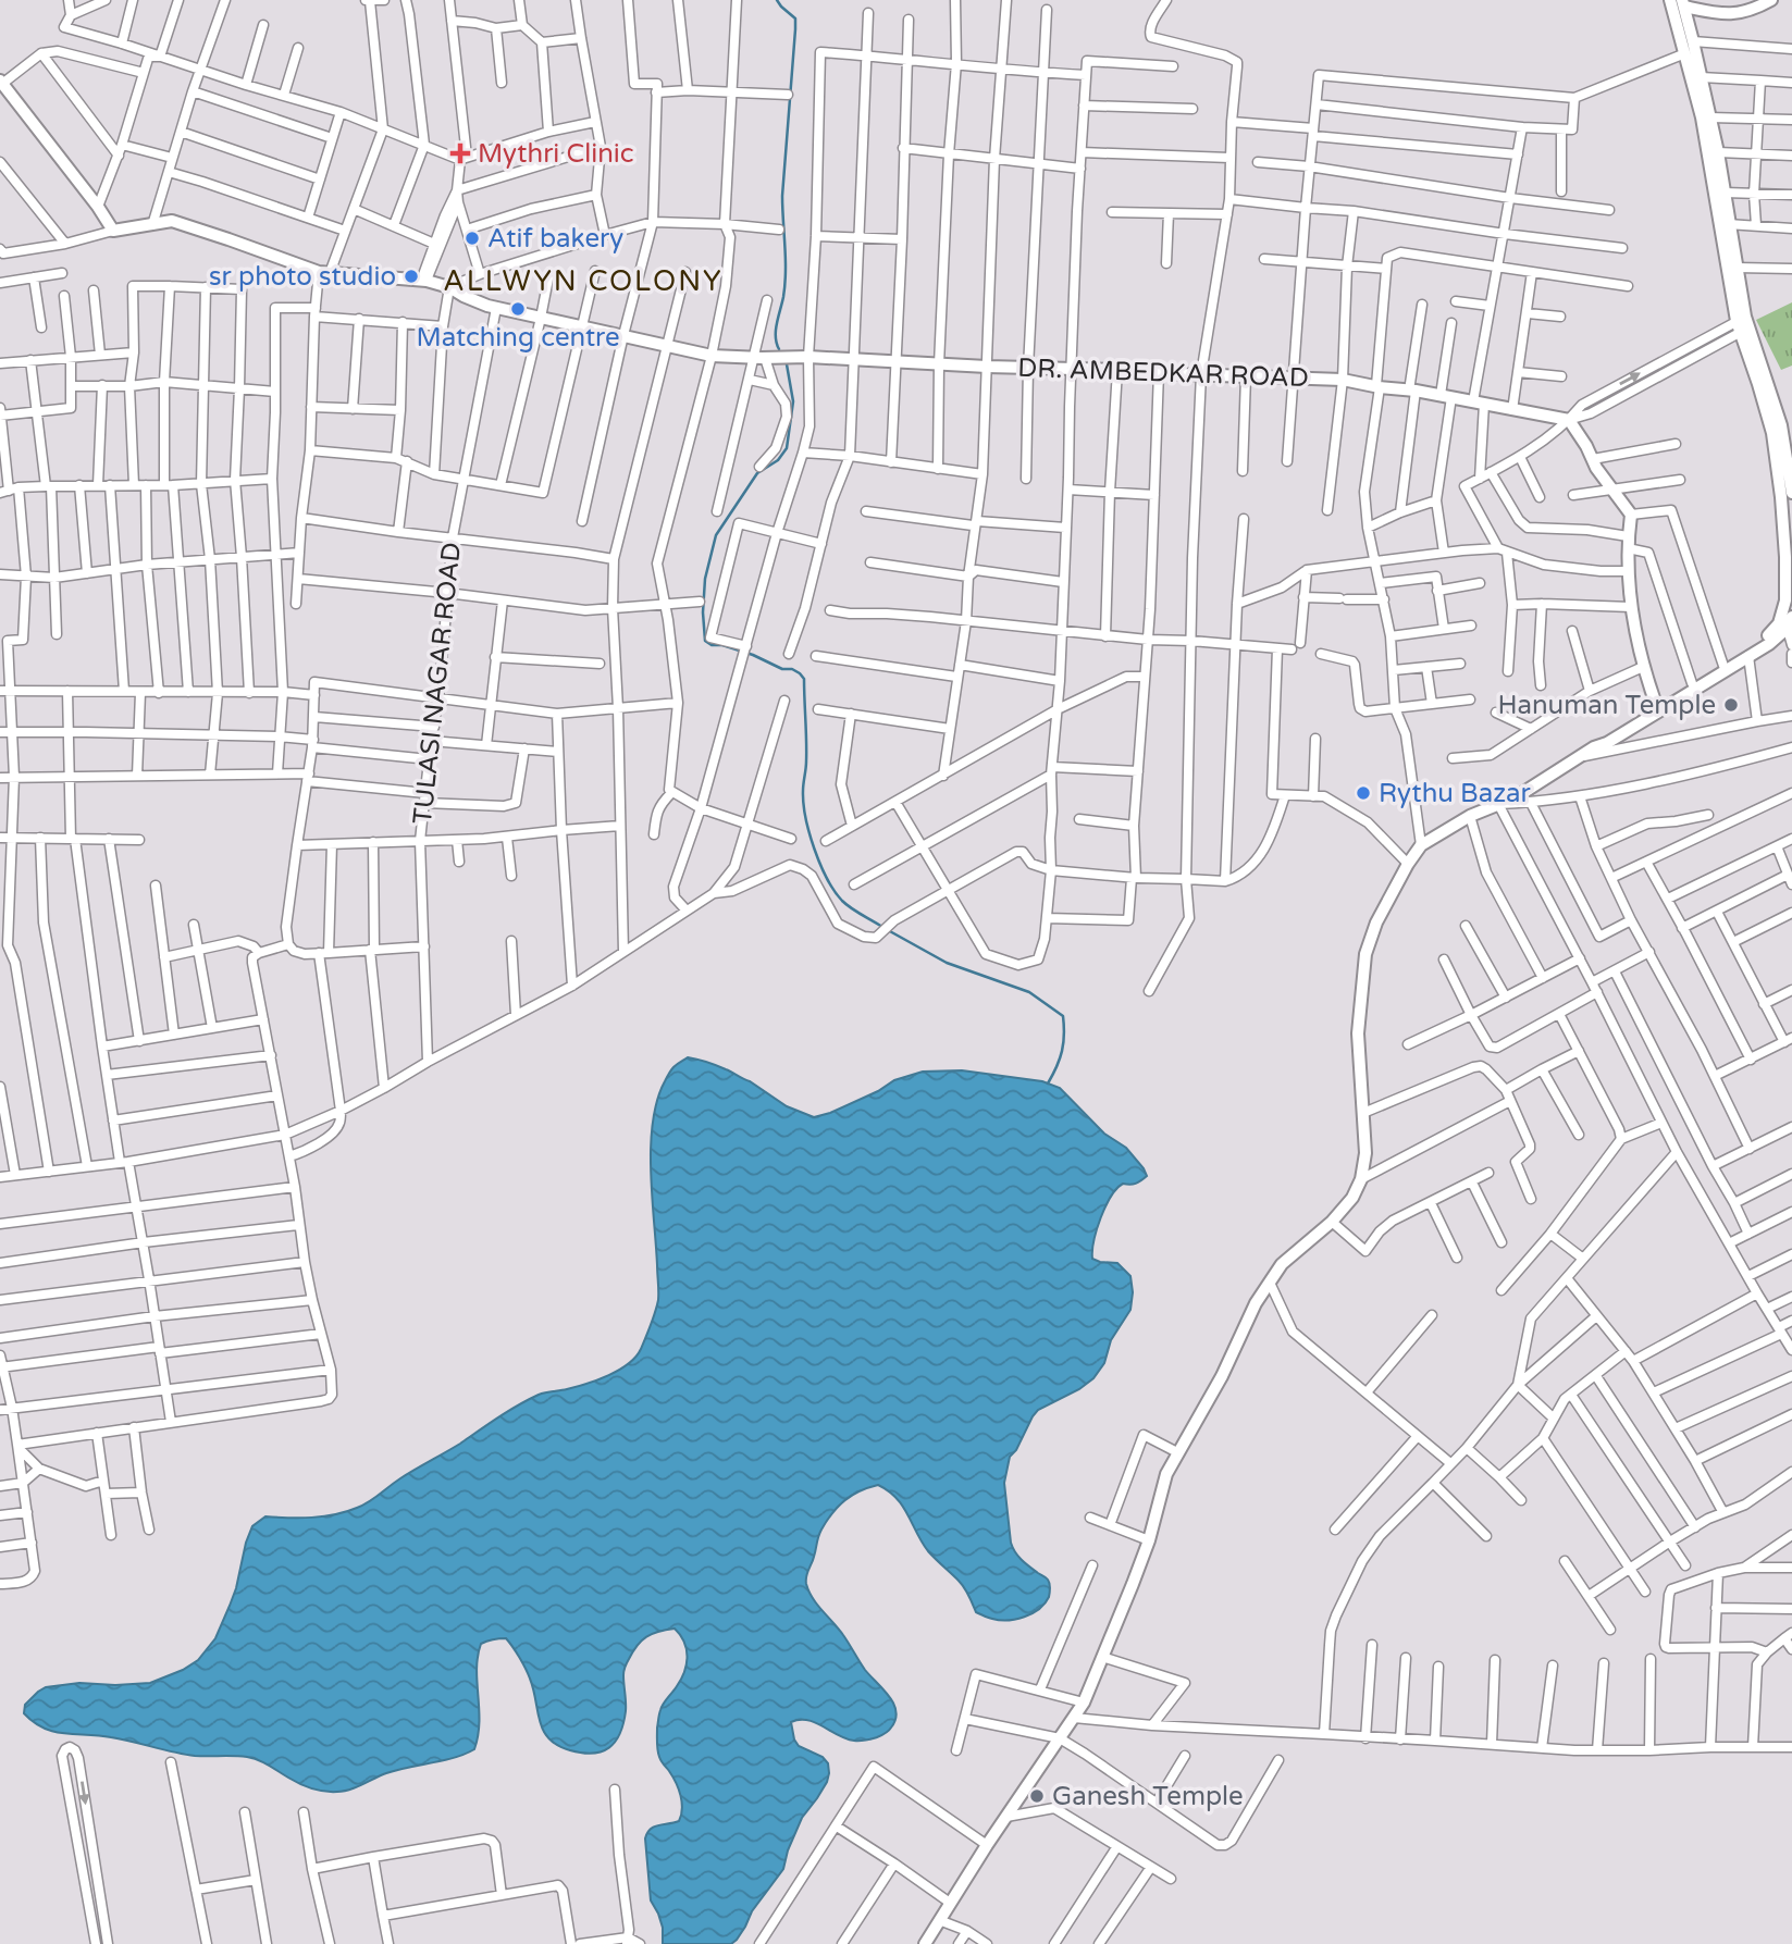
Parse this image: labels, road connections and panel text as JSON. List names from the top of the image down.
{
  "streets": {
    "main road": ["DR. AMBEDKAR ROAD"],
    "street": ["TULASI NAGAR ROAD"]
  },
  "crossings": [
    ["DR. AMBEDKAR ROAD", "TULASI NAGAR ROAD"]
  ],
  "districts": ["ALLWYN COLONY"],
  "places": {
    "health": ["Mythri Clinic"],
    "other": [
      "Atif bakery",
      "sr photo studio",
      "Matching centre",
      "Hanuman Temple",
      "Rythu Bazar",
      "Ganesh Temple"
    ]
  }
}
